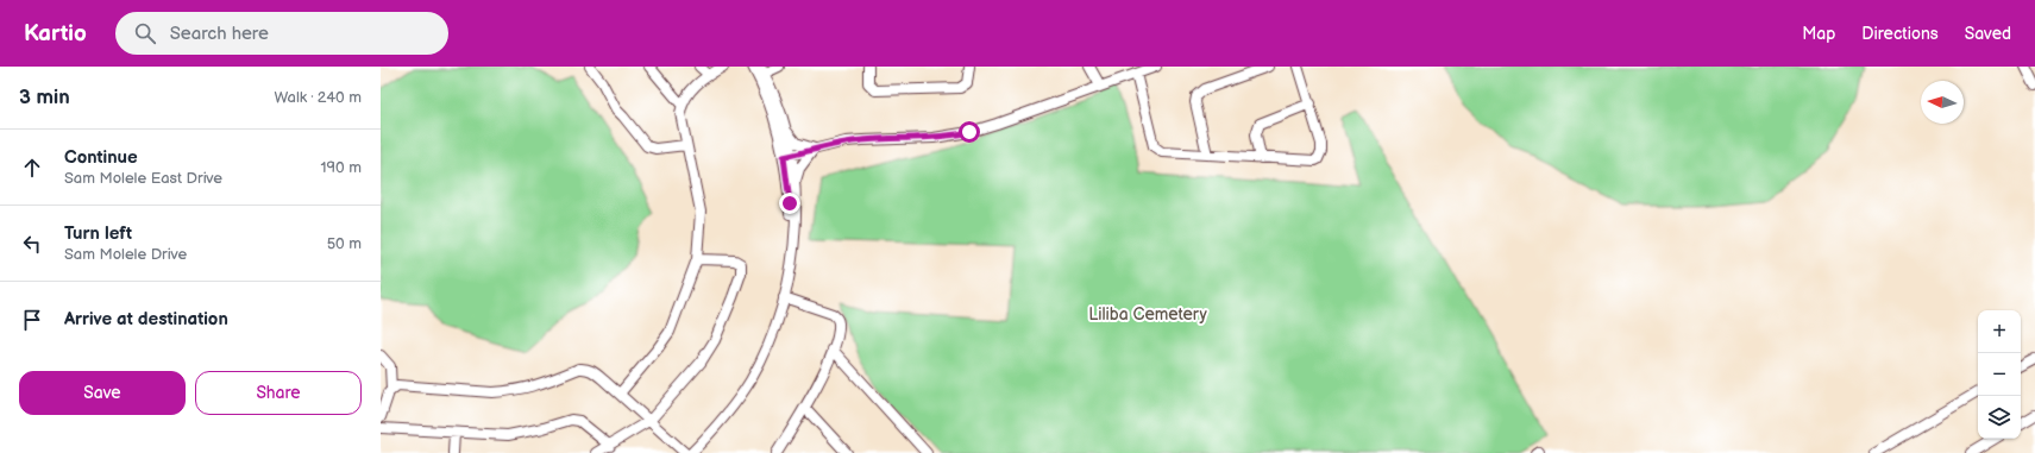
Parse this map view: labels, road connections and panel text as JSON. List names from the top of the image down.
{
  "parks": ["Liliba Cemetery"],
  "north": "left",
  "page": {
    "header": "Kartio",
    "search": "Search here",
    "nav": ["Map", "Directions", "Saved"],
    "heading": ["3 min", "Walk · 240 m"],
    "list": [
      ["Continue", "Sam Molele East Drive", "190 m"],
      ["Turn left", "Sam Molele Drive", "50 m"],
      "Arrive at destination"
    ],
    "map_buttons": ["+", "−"],
    "buttons": ["Save", "Share"]
  }
}
